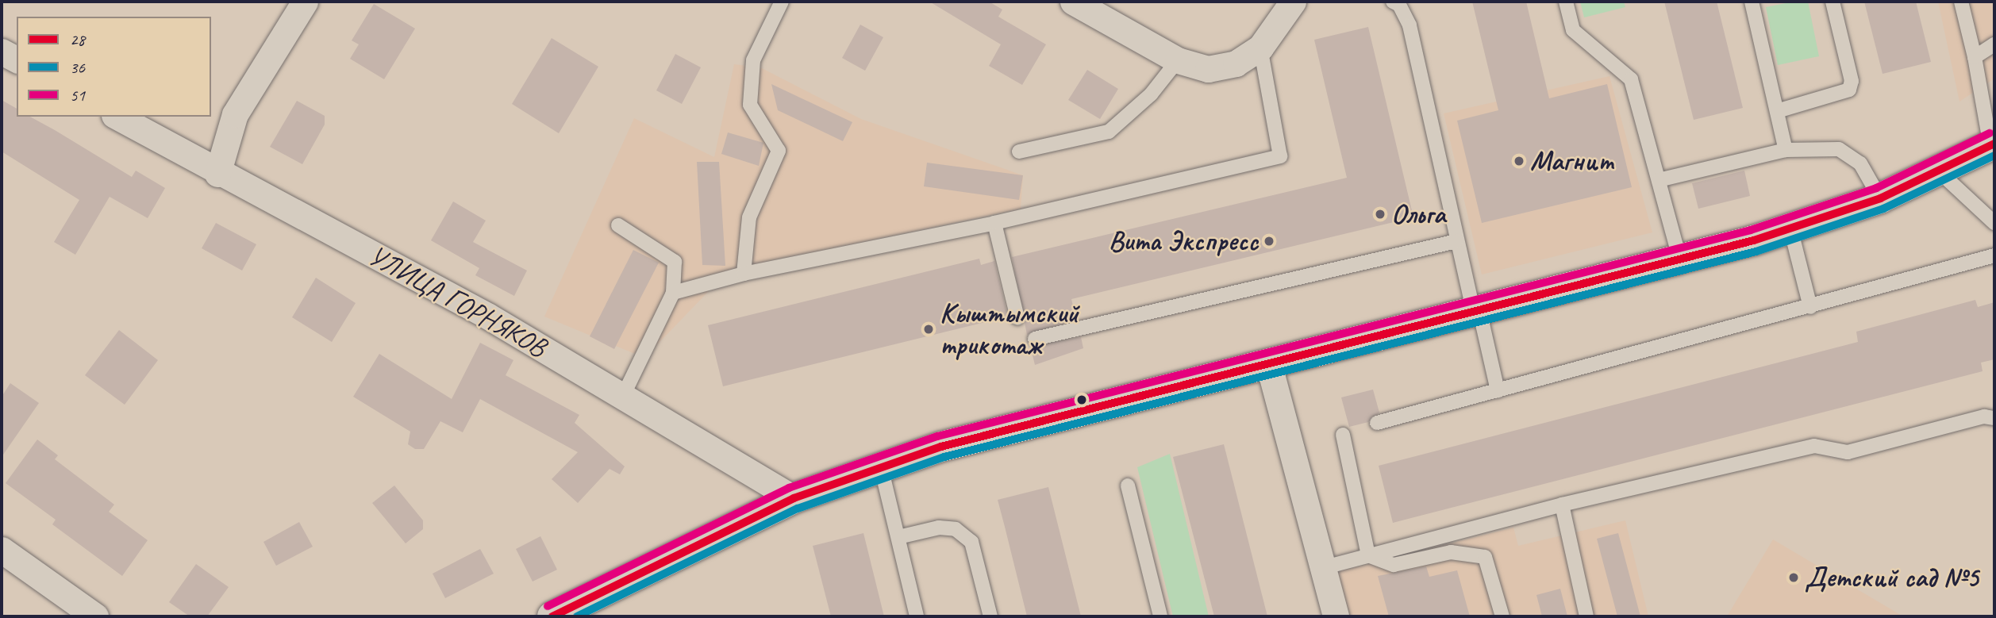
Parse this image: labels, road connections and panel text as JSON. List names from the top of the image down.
{
  "streets": {
    "street": ["УЛИЦА ГОРНЯКОВ"]
  },
  "places": [
    "Магнит",
    "Ольга",
    "Вита Экспресс",
    "Кыштымский трикотаж",
    "Детский сад №5"
  ],
  "lines": ["transit line 51", "transit line 28", "transit line 36"],
  "legend": ["28", "36", "51"]
}
